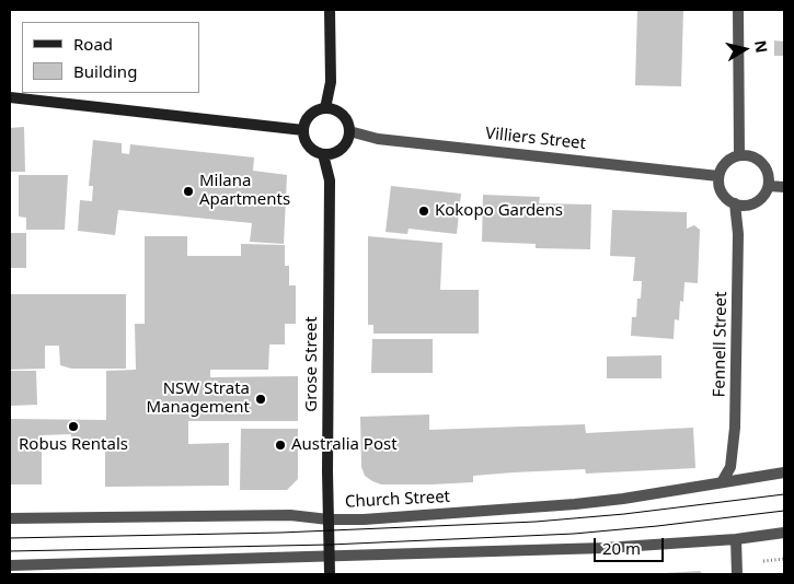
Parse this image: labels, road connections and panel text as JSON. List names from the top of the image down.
{
  "streets": {
    "street": [
      "Villiers Street",
      "Fennell Street",
      "Grose Street",
      "Church Street"
    ]
  },
  "crossings": [
    ["Villiers Street", "Fennell Street"],
    ["Villiers Street", "Grose Street"],
    ["Fennell Street", "Church Street"],
    ["Grose Street", "Church Street"]
  ],
  "places": [
    "Milana Apartments",
    "Kokopo Gardens",
    "NSW Strata Management",
    "Robus Rentals",
    "Australia Post"
  ],
  "legend": ["Road", "Building"],
  "scale_bar": "20 m",
  "north": "right"
}
